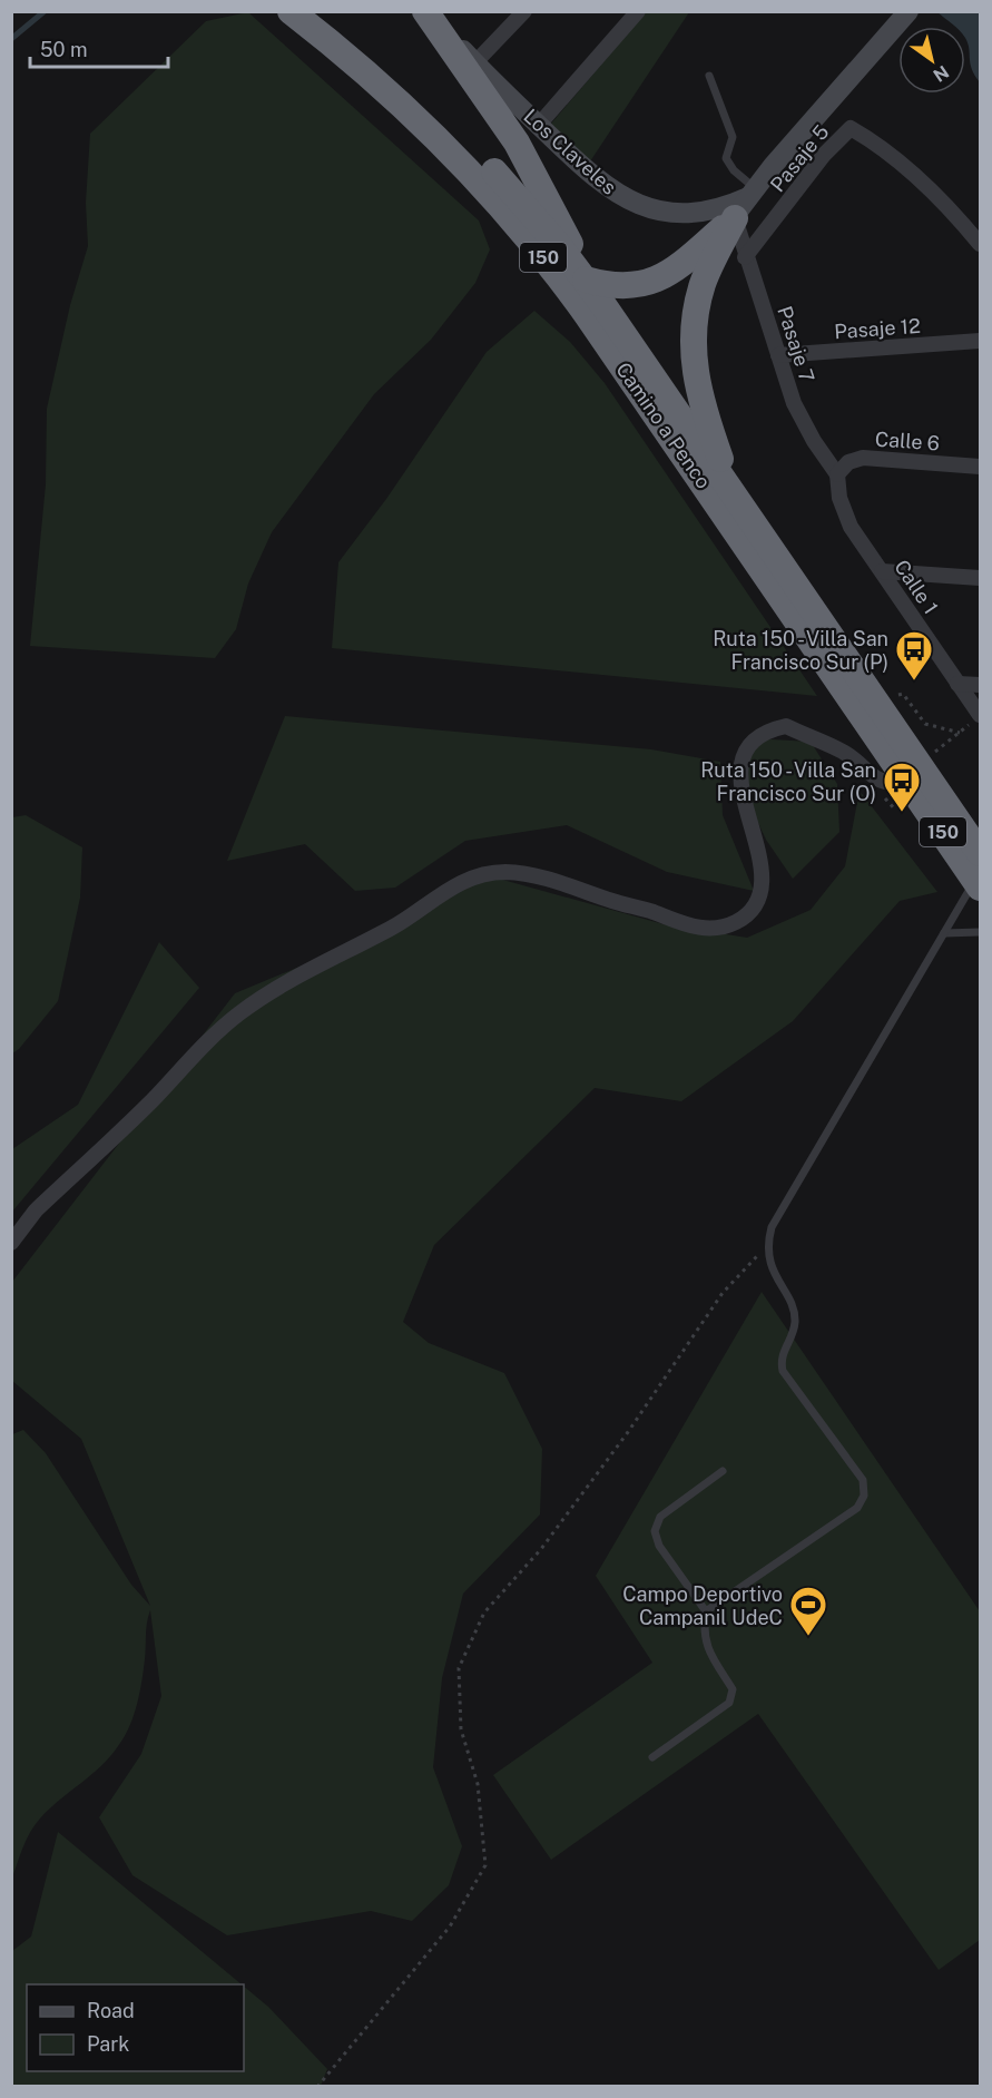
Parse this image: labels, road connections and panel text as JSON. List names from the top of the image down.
{
  "streets": {
    "highway": ["150", "Camino a Penco"],
    "street": [
      "Los Claveles",
      "Pasaje 5",
      "Pasaje 12",
      "Pasaje 7",
      "Calle 6",
      "Calle 1"
    ]
  },
  "crossings": [
    ["Los Claveles", "Pasaje 7"],
    ["Pasaje 5", "Pasaje 7"],
    ["Pasaje 12", "Pasaje 7"],
    ["Pasaje 7", "Calle 6"],
    ["Pasaje 7", "Calle 1"],
    ["Calle 6", "Calle 1"]
  ],
  "places": {
    "bus stop": ["Ruta 150 - Villa San Francisco Sur (P)", "Ruta 150 - Villa San Francisco Sur (O)"],
    "sports": ["Campo Deportivo Campanil UdeC"]
  },
  "legend": ["Road", "Park"],
  "scale_bar": "50 m",
  "north": "bottom right"
}
